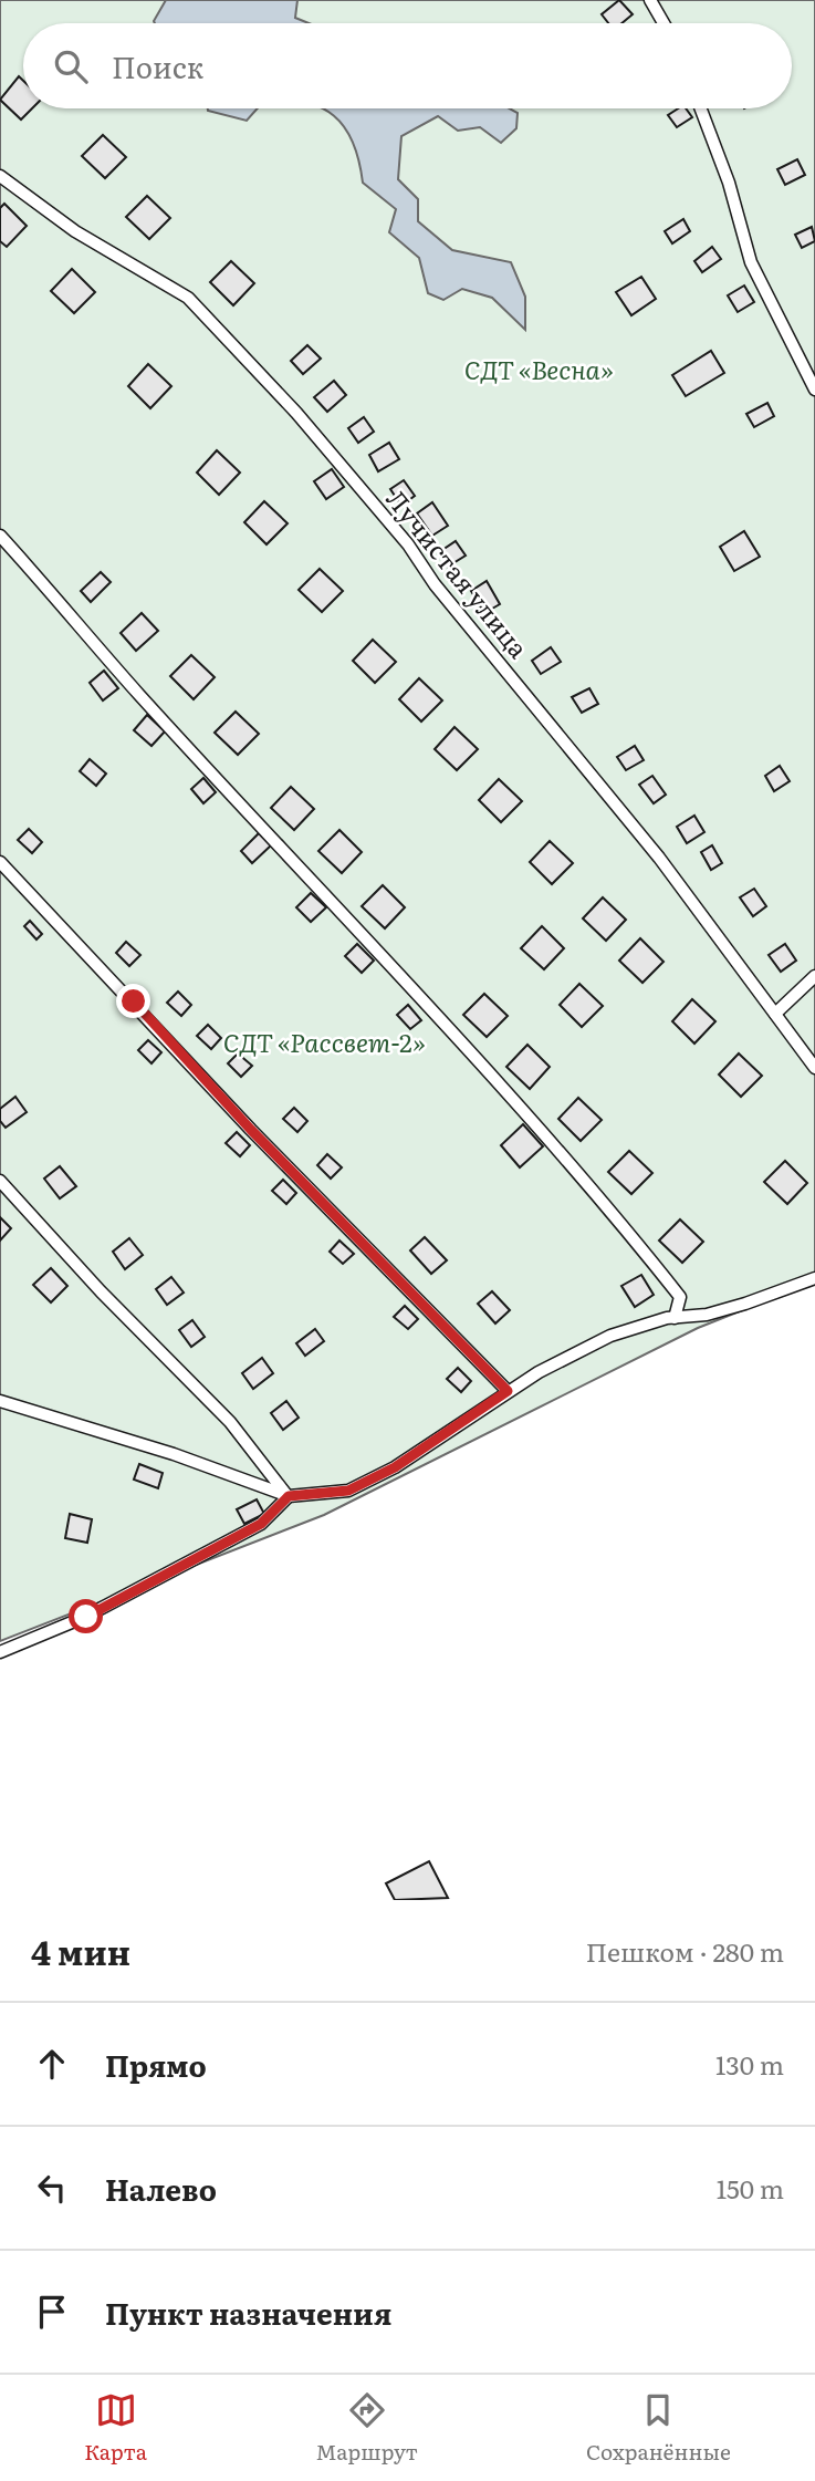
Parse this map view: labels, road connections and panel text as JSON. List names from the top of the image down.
{
  "streets": {
    "lane": ["Лучистая улица"]
  },
  "parks": ["СДТ «Весна»", "СДТ «Рассвет-2»"],
  "page": {
    "search": "Поиск",
    "heading": ["4 мин", "Пешком · 280 m"],
    "list": [
      ["Прямо", "130 m"],
      ["Налево", "150 m"],
      "Пункт назначения"
    ],
    "nav": ["Карта", "Маршрут", "Сохранённые"]
  }
}
